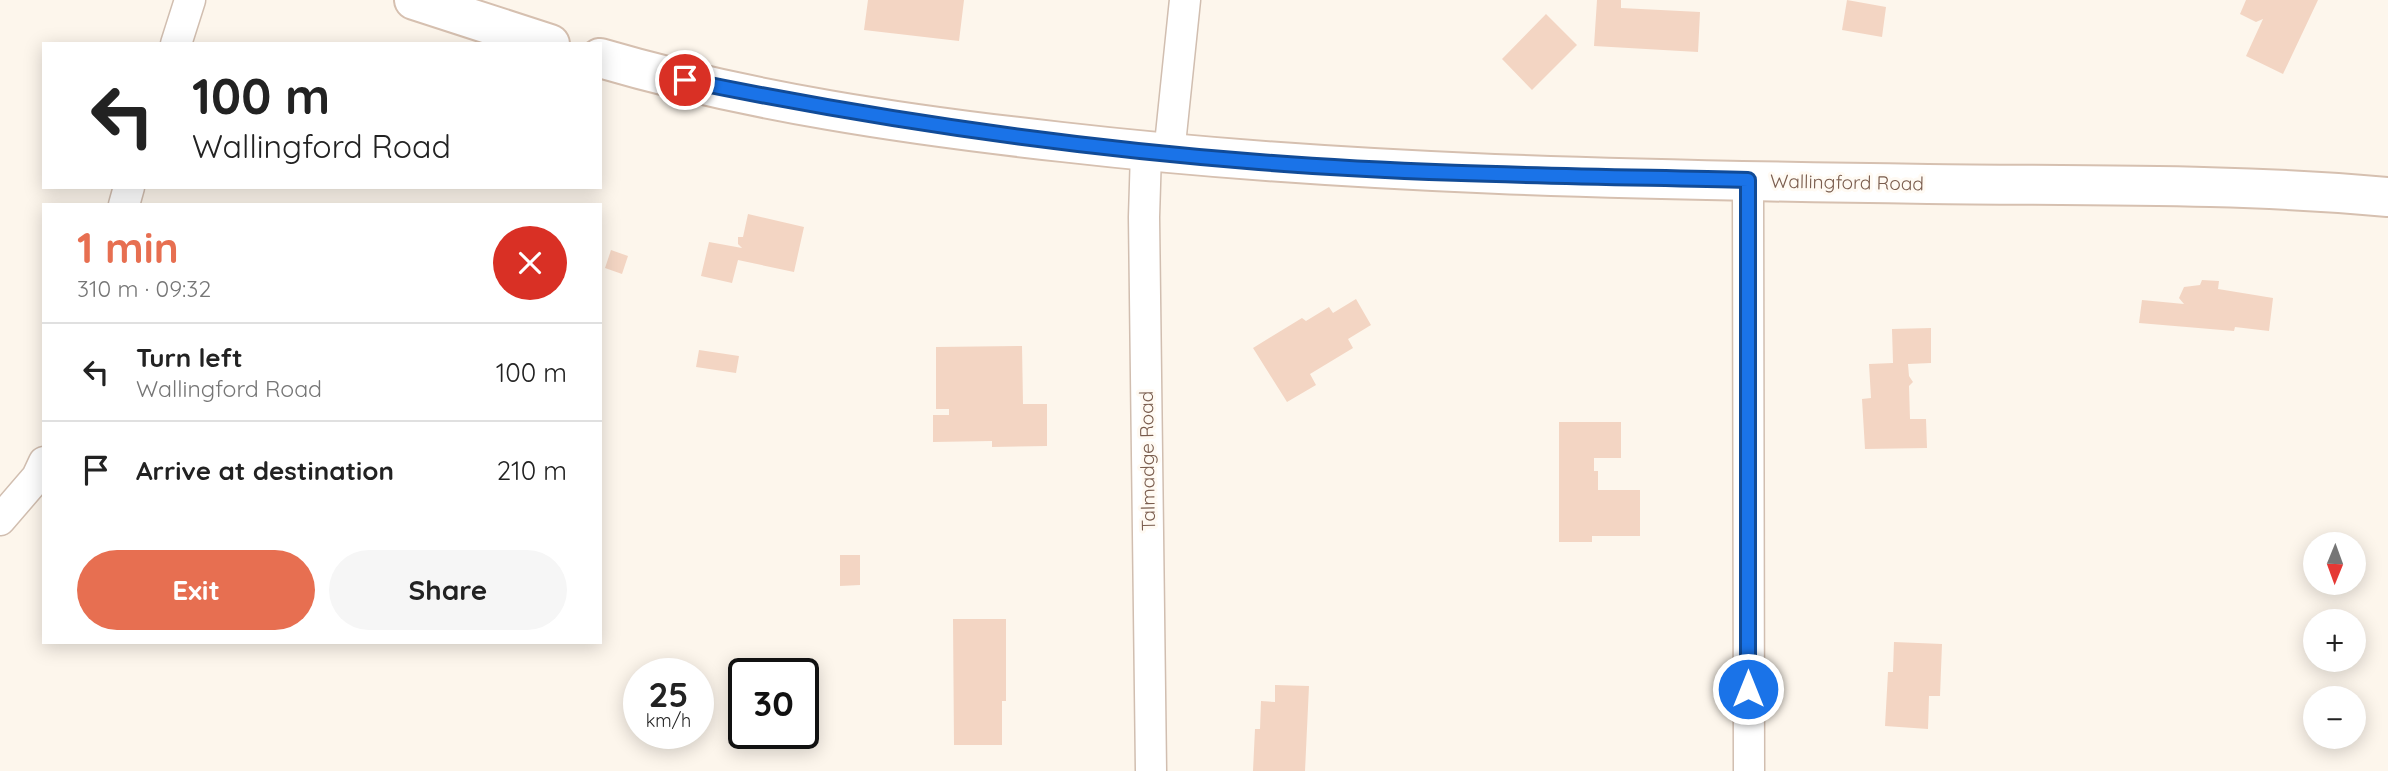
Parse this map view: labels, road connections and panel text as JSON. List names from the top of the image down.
{
  "streets": {
    "street": ["Wallingford Road", "Talmadge Road"]
  },
  "crossings": [
    ["Wallingford Road", "Talmadge Road"]
  ],
  "north": "bottom",
  "page": {
    "turn": ["100 m", "Wallingford Road"],
    "heading": ["1 min", "310 m · 09:32"],
    "list": [
      {
        "name": "Turn left",
        "note": "Wallingford Road",
        "value": "100 m"
      },
      {
        "name": "Arrive at destination",
        "value": "210 m"
      }
    ],
    "map_buttons": ["+", "−"],
    "buttons": ["Exit", "Share"],
    "speed": "25 km/h",
    "limit": "30"
  }
}
